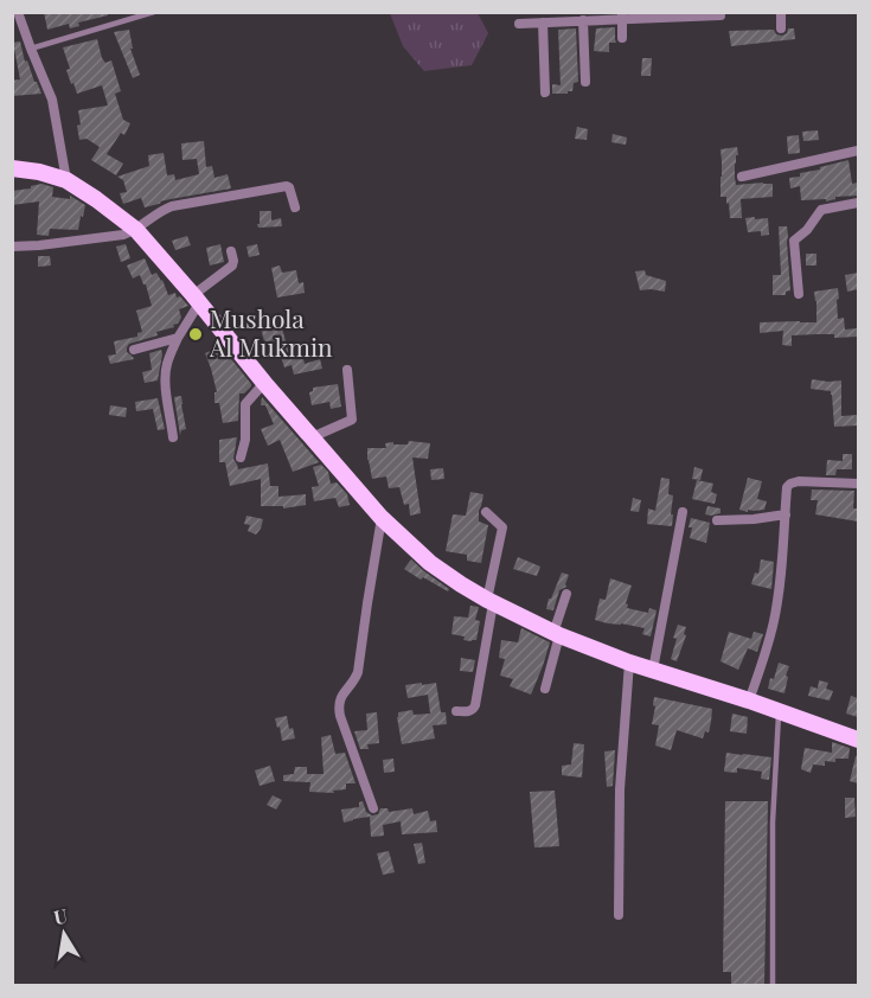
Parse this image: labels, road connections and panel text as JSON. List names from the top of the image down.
{
  "places": ["Mushola Al Mukmin"],
  "north": "top"
}
